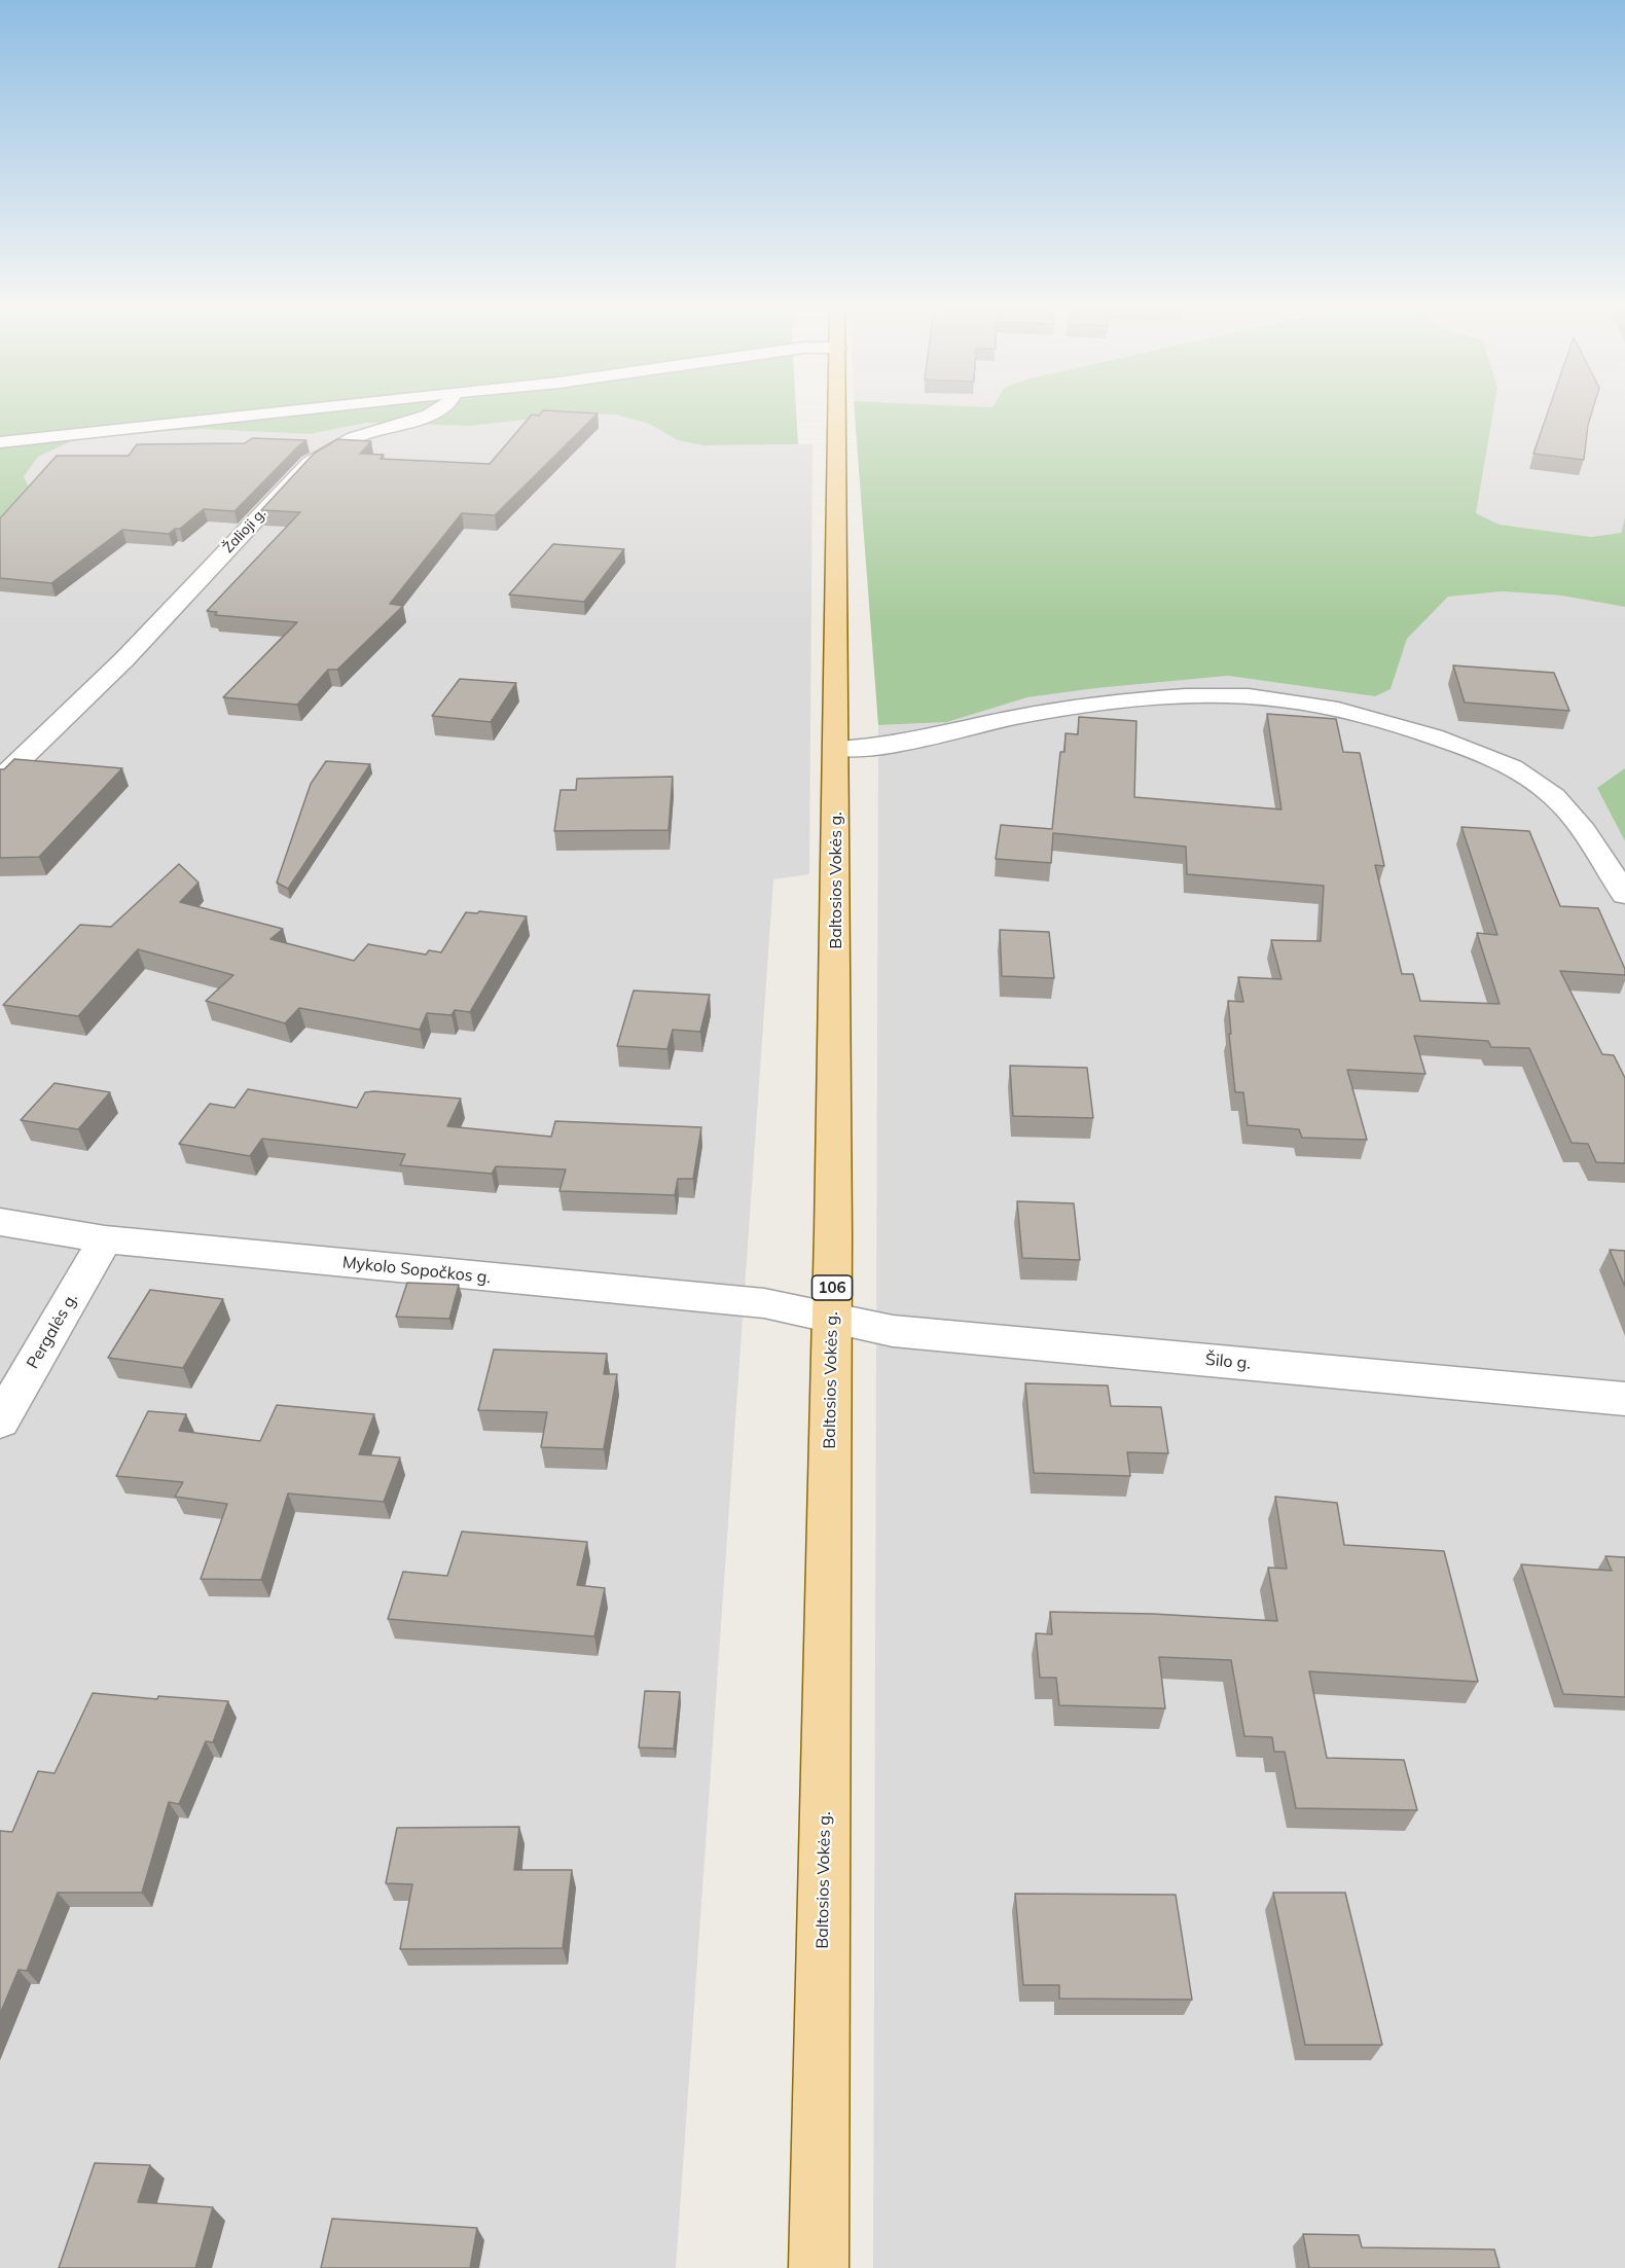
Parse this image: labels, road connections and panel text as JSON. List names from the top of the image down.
{
  "streets": {
    "main road": ["Baltosios Vokės g.", "106"],
    "street": [
      "Žalioji g.",
      "Mykolo Sopočkos g.",
      "Pergalės g.",
      "Šilo g."
    ]
  },
  "crossings": [
    ["Baltosios Vokės g.", "Mykolo Sopočkos g."],
    ["Baltosios Vokės g.", "Šilo g."],
    ["Mykolo Sopočkos g.", "Pergalės g."],
    ["Mykolo Sopočkos g.", "Šilo g."]
  ]
}
